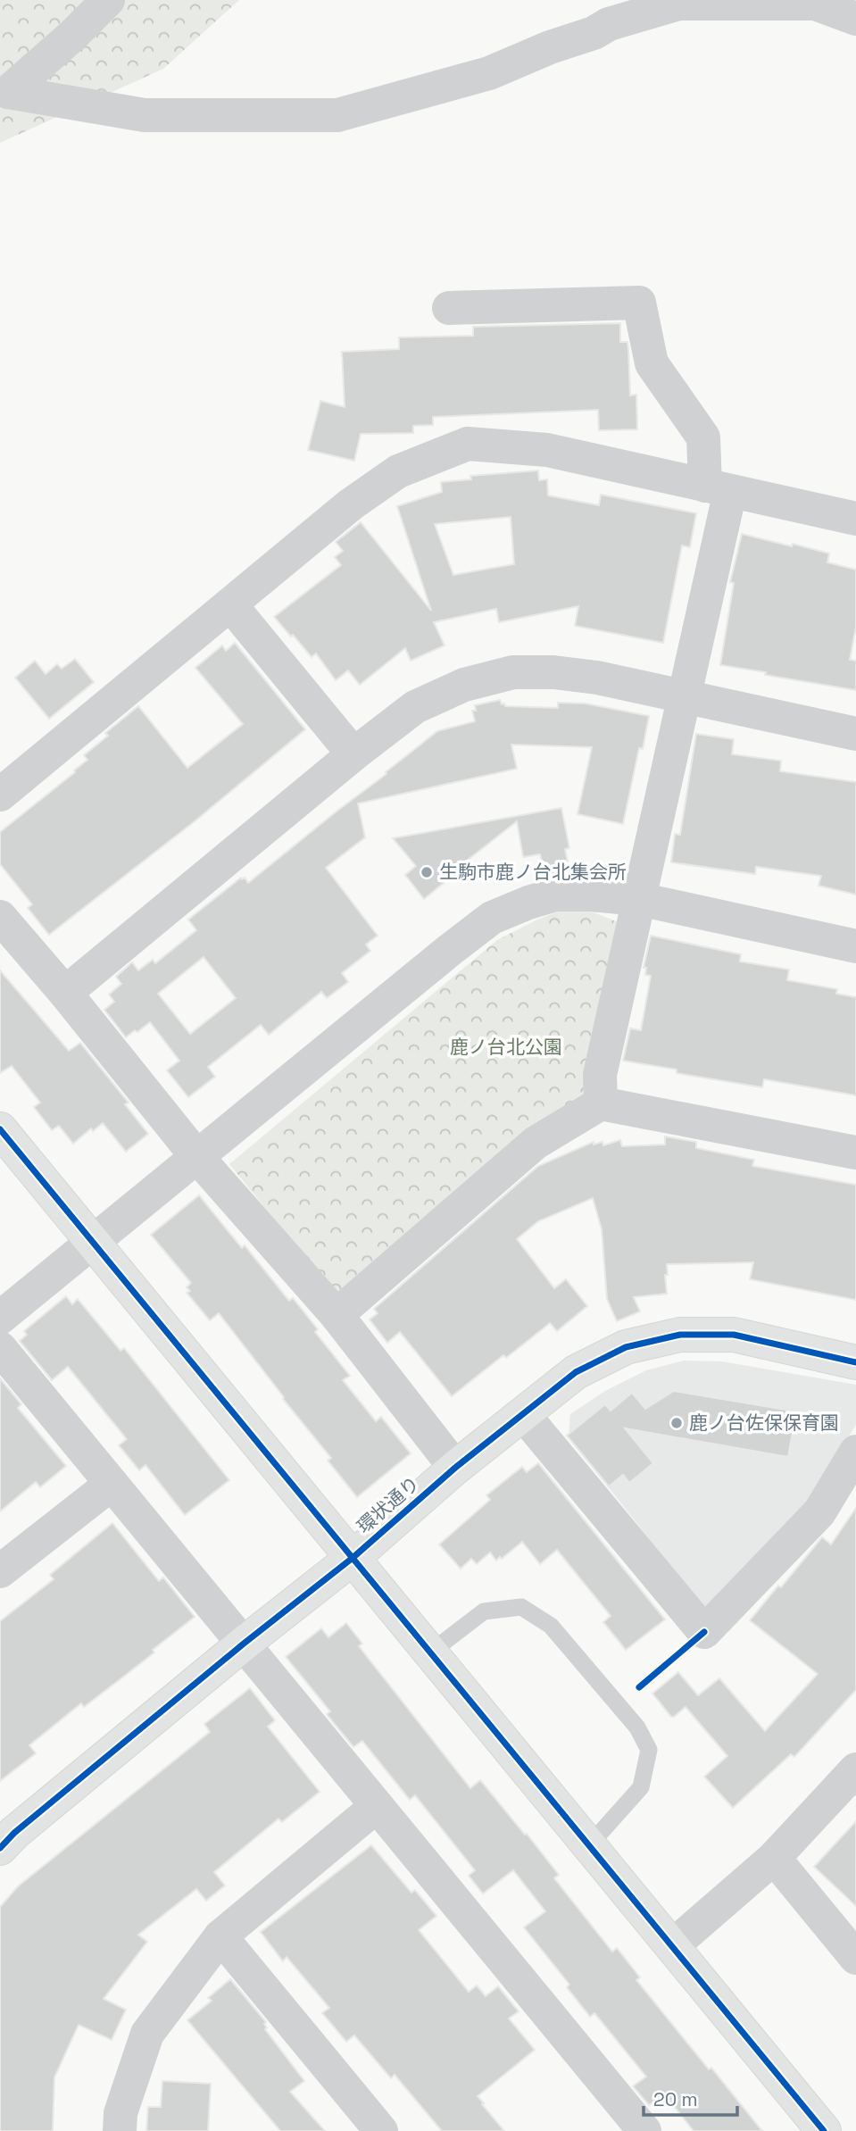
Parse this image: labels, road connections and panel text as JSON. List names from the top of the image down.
{
  "streets": {
    "street": ["環状通り"]
  },
  "parks": ["鹿ノ台北公園"],
  "places": ["生駒市鹿ノ台北集会所", "鹿ノ台佐保保育園"],
  "scale_bar": "20 m"
}
